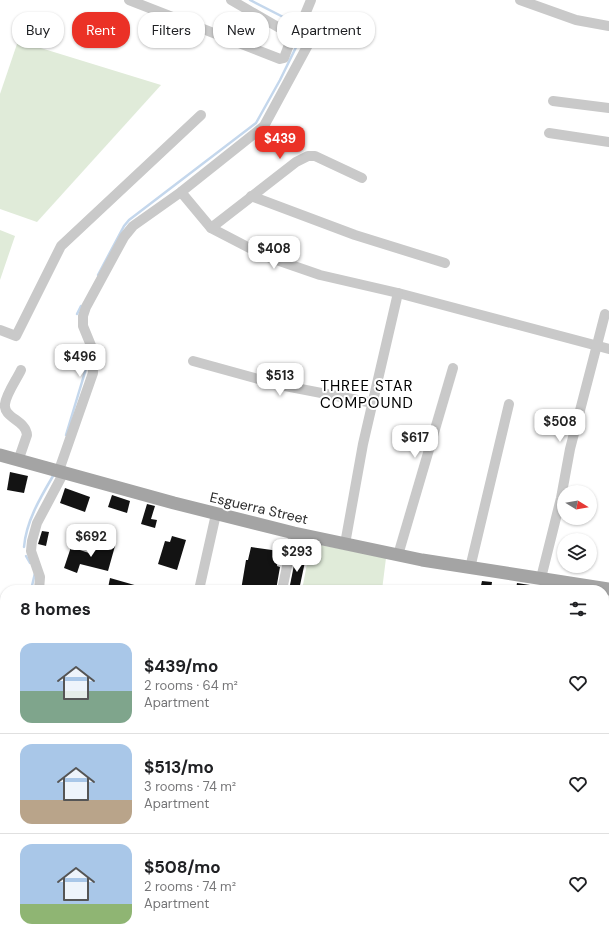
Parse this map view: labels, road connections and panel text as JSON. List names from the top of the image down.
{
  "streets": {
    "main road": ["Esguerra Street"]
  },
  "districts": ["THREE STAR COMPOUND"],
  "north": "right",
  "page": {
    "chip": [
      "Buy",
      "Rent",
      "Filters",
      "New",
      "Apartment"
    ],
    "price": [
      "$439",
      "$408",
      "$496",
      "$513",
      "$508",
      "$617",
      "$692",
      "$293"
    ],
    "heading": "8 homes",
    "list": [
      {
        "name": "$439/mo",
        "note": "2 rooms · 64 m² · Apartment"
      },
      {
        "name": "$513/mo",
        "note": "3 rooms · 74 m² · Apartment"
      },
      {
        "name": "$508/mo",
        "note": "2 rooms · 74 m² · Apartment"
      }
    ]
  }
}
